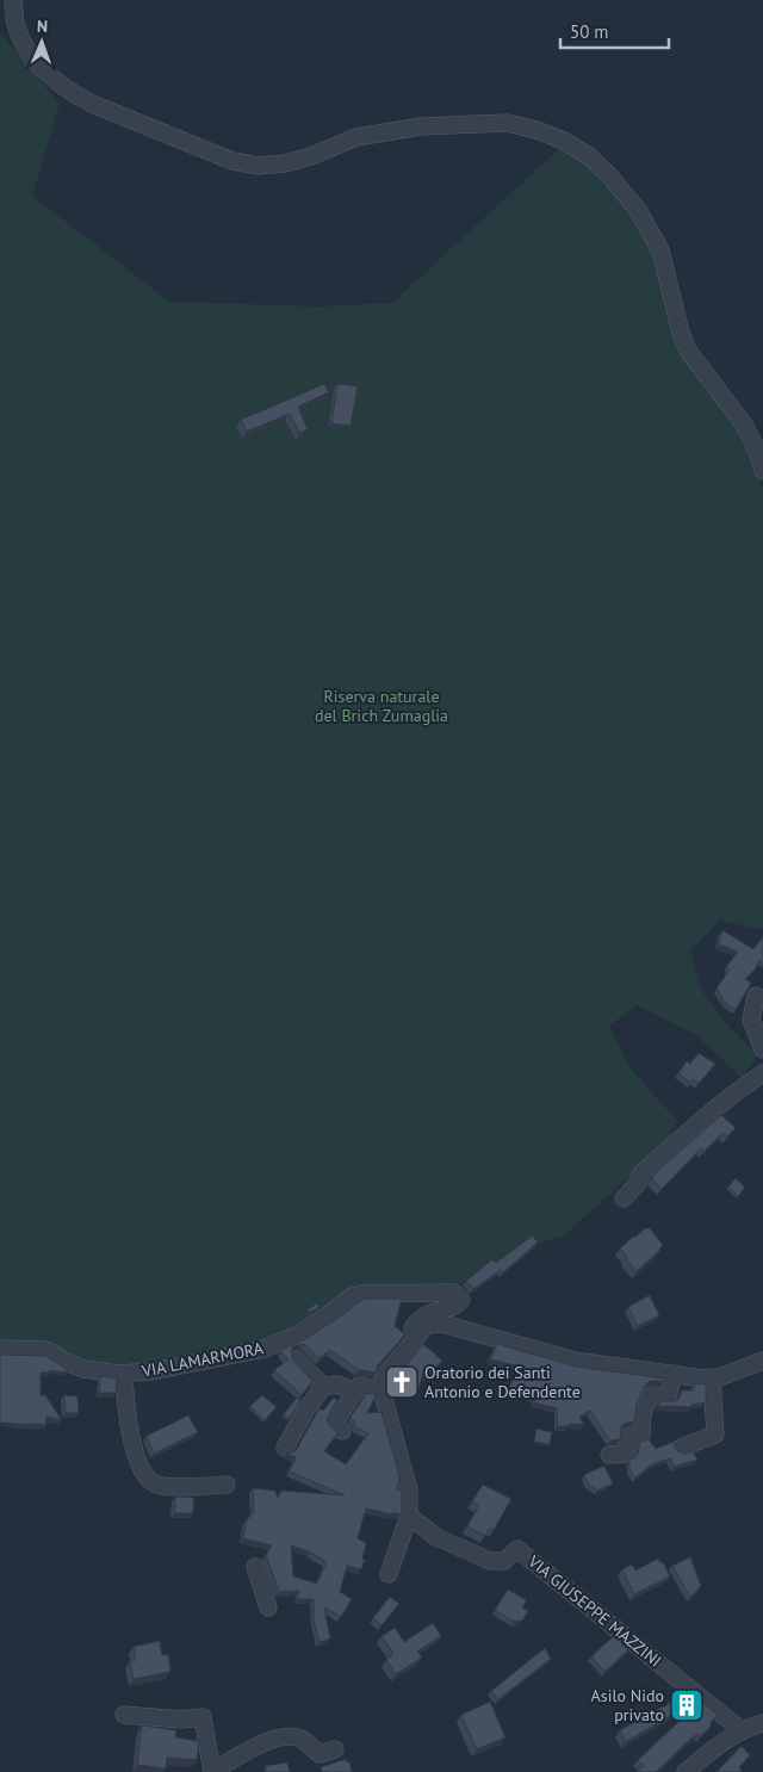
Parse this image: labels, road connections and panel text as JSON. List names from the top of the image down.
{
  "streets": {
    "street": ["VIA LAMARMORA", "VIA GIUSEPPE MAZZINI"]
  },
  "parks": ["Riserva naturale del Brich Zumaglia"],
  "places": {
    "church": ["Oratorio dei Santi Antonio e Defendente"],
    "building": ["Asilo Nido privato"]
  },
  "scale_bar": "50 m",
  "north": "top"
}
